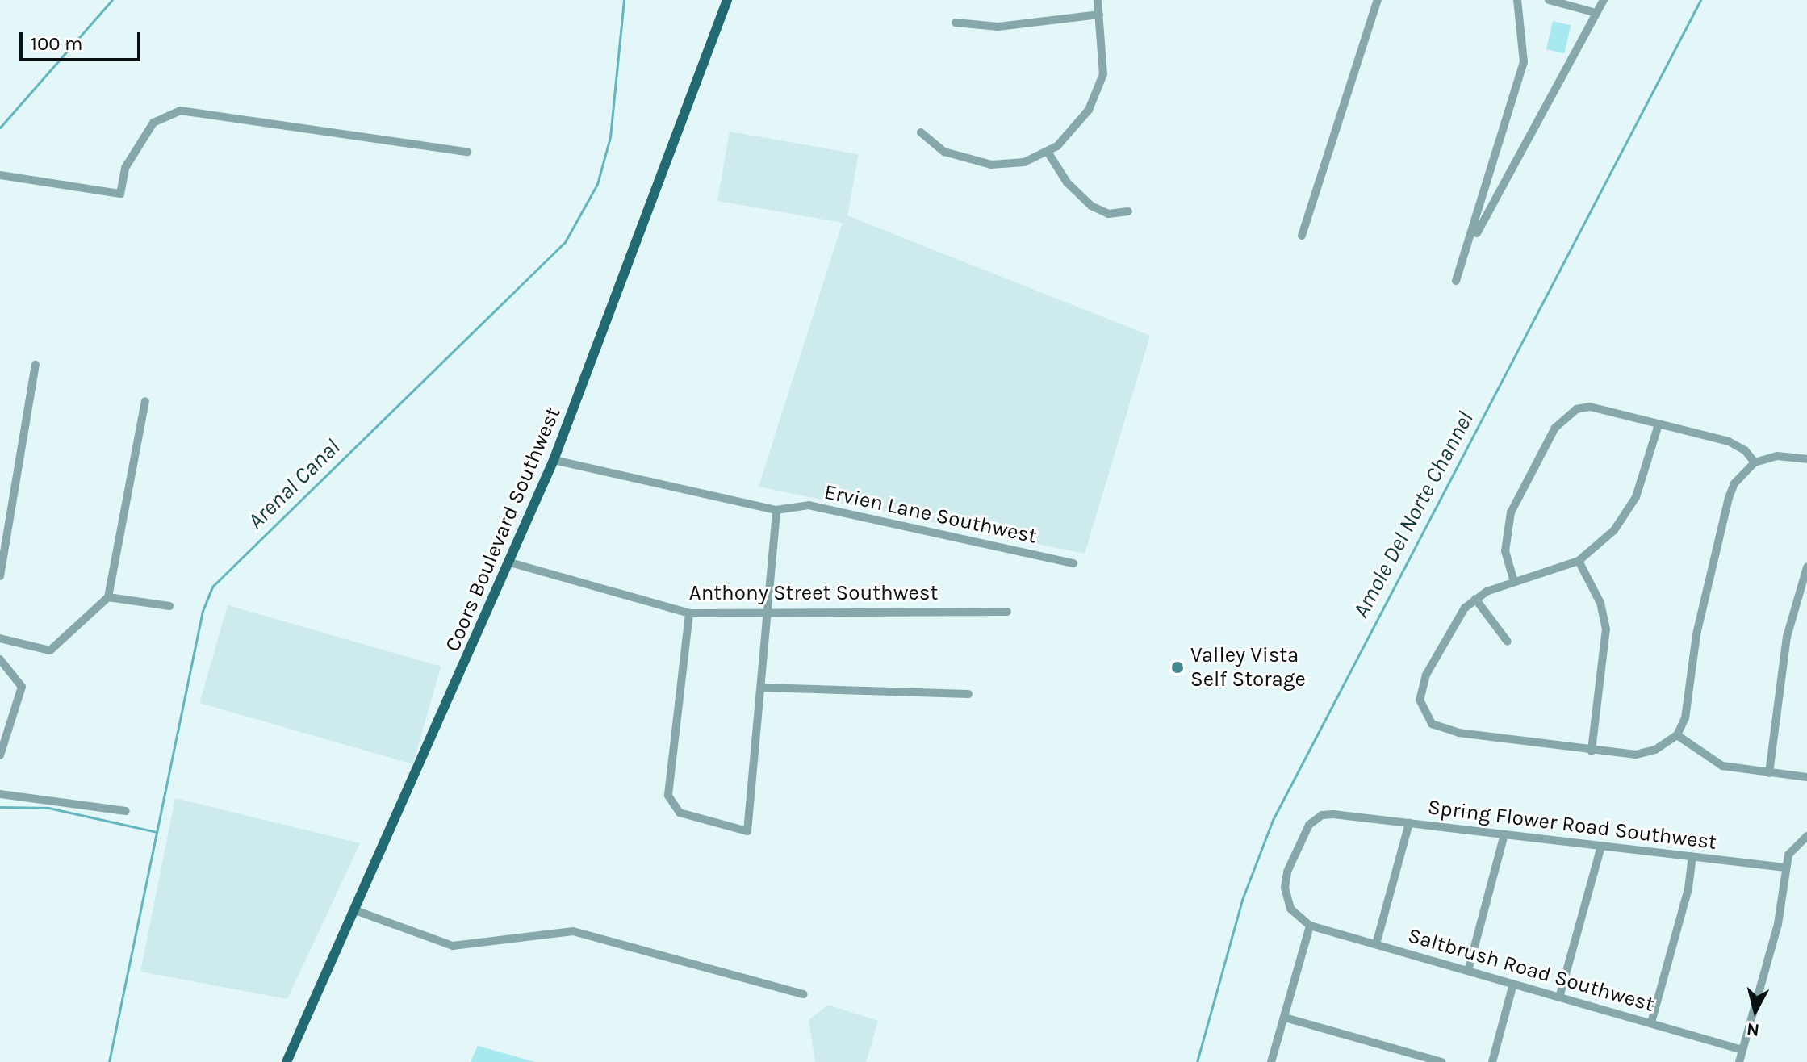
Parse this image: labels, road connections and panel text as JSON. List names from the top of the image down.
{
  "streets": {
    "main road": ["Coors Boulevard Southwest"],
    "street": [
      "Ervien Lane Southwest",
      "Anthony Street Southwest",
      "Spring Flower Road Southwest",
      "Saltbrush Road Southwest"
    ]
  },
  "crossings": [
    ["Ervien Lane Southwest", "Coors Boulevard Southwest"],
    ["Coors Boulevard Southwest", "Anthony Street Southwest"],
    ["Spring Flower Road Southwest", "Saltbrush Road Southwest"]
  ],
  "water": ["Arenal Canal", "Amole Del Norte Channel"],
  "places": ["Valley Vista Self Storage"],
  "scale_bar": "100 m",
  "north": "bottom"
}
